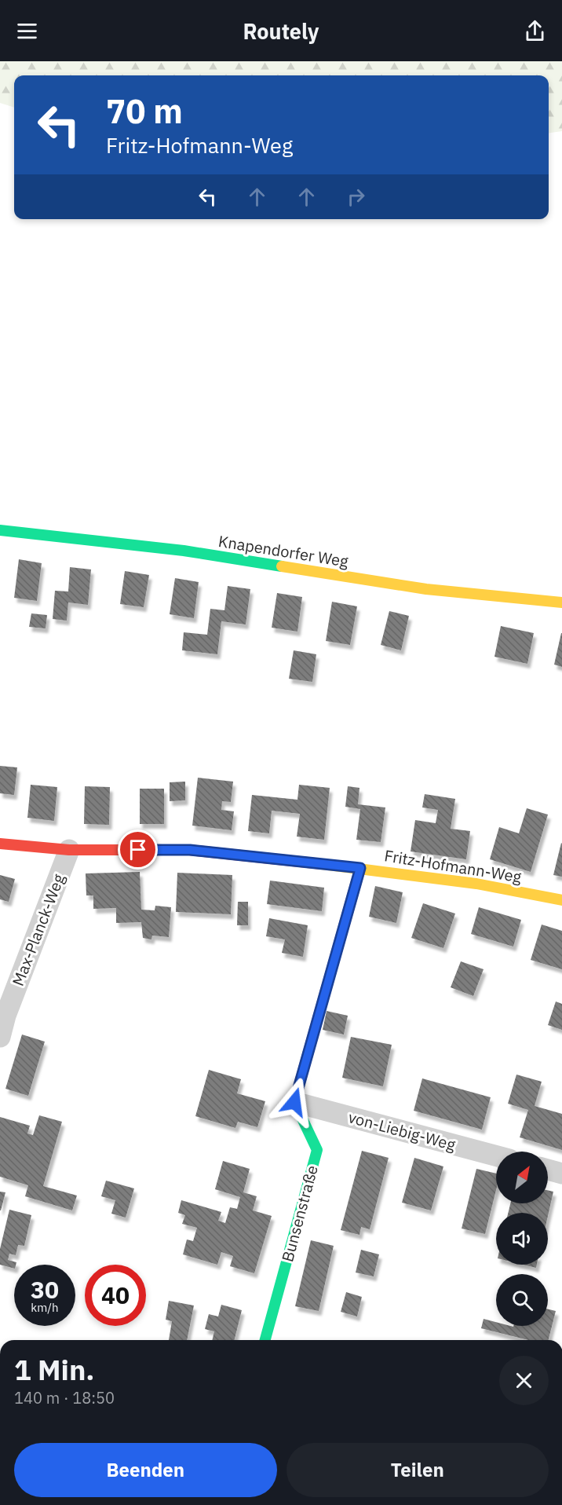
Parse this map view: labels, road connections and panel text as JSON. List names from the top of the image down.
{
  "streets": {
    "street": [
      "Knapendorfer Weg",
      "Fritz-Hofmann-Weg",
      "Max-Planck-Weg",
      "von-Liebig-Weg",
      "Bunsenstraße"
    ]
  },
  "crossings": [
    ["Fritz-Hofmann-Weg", "Max-Planck-Weg"],
    ["von-Liebig-Weg", "Bunsenstraße"]
  ],
  "north": "top right",
  "page": {
    "header": "Routely",
    "turn": ["70 m", "Fritz-Hofmann-Weg"],
    "speed": "30 km/h",
    "limit": "40",
    "heading": ["1 Min.", "140 m · 18:50"],
    "buttons": ["Beenden", "Teilen"]
  }
}
